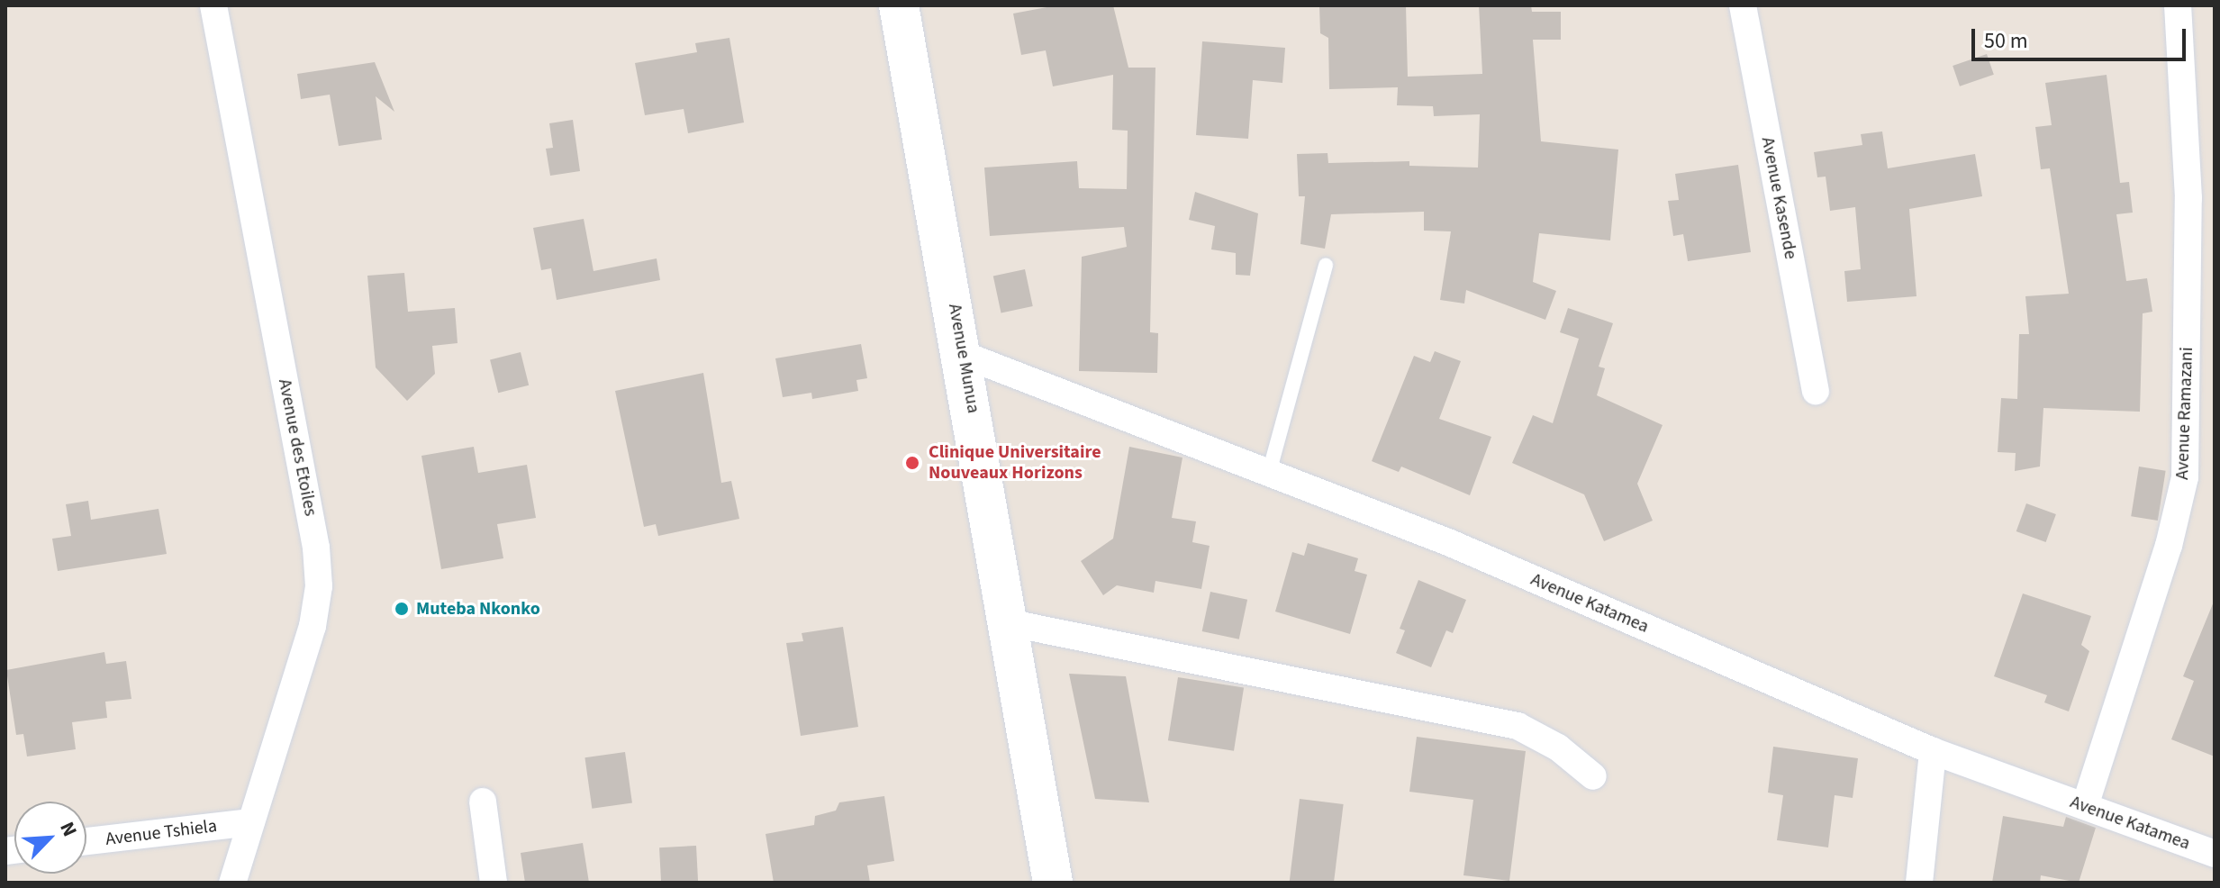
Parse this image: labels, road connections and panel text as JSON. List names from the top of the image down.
{
  "streets": {
    "main road": ["Avenue Munua"],
    "street": [
      "Avenue Kasende",
      "Avenue Ramazani",
      "Avenue des Etoiles",
      "Avenue Katamea",
      "Avenue Tshiela"
    ]
  },
  "crossings": [
    ["Avenue Munua", "Avenue Katamea"],
    ["Avenue Ramazani", "Avenue Katamea"],
    ["Avenue des Etoiles", "Avenue Tshiela"]
  ],
  "places": ["Clinique Universitaire Nouveaux Horizons", "Muteba Nkonko"],
  "scale_bar": "50 m",
  "north": "top right"
}
